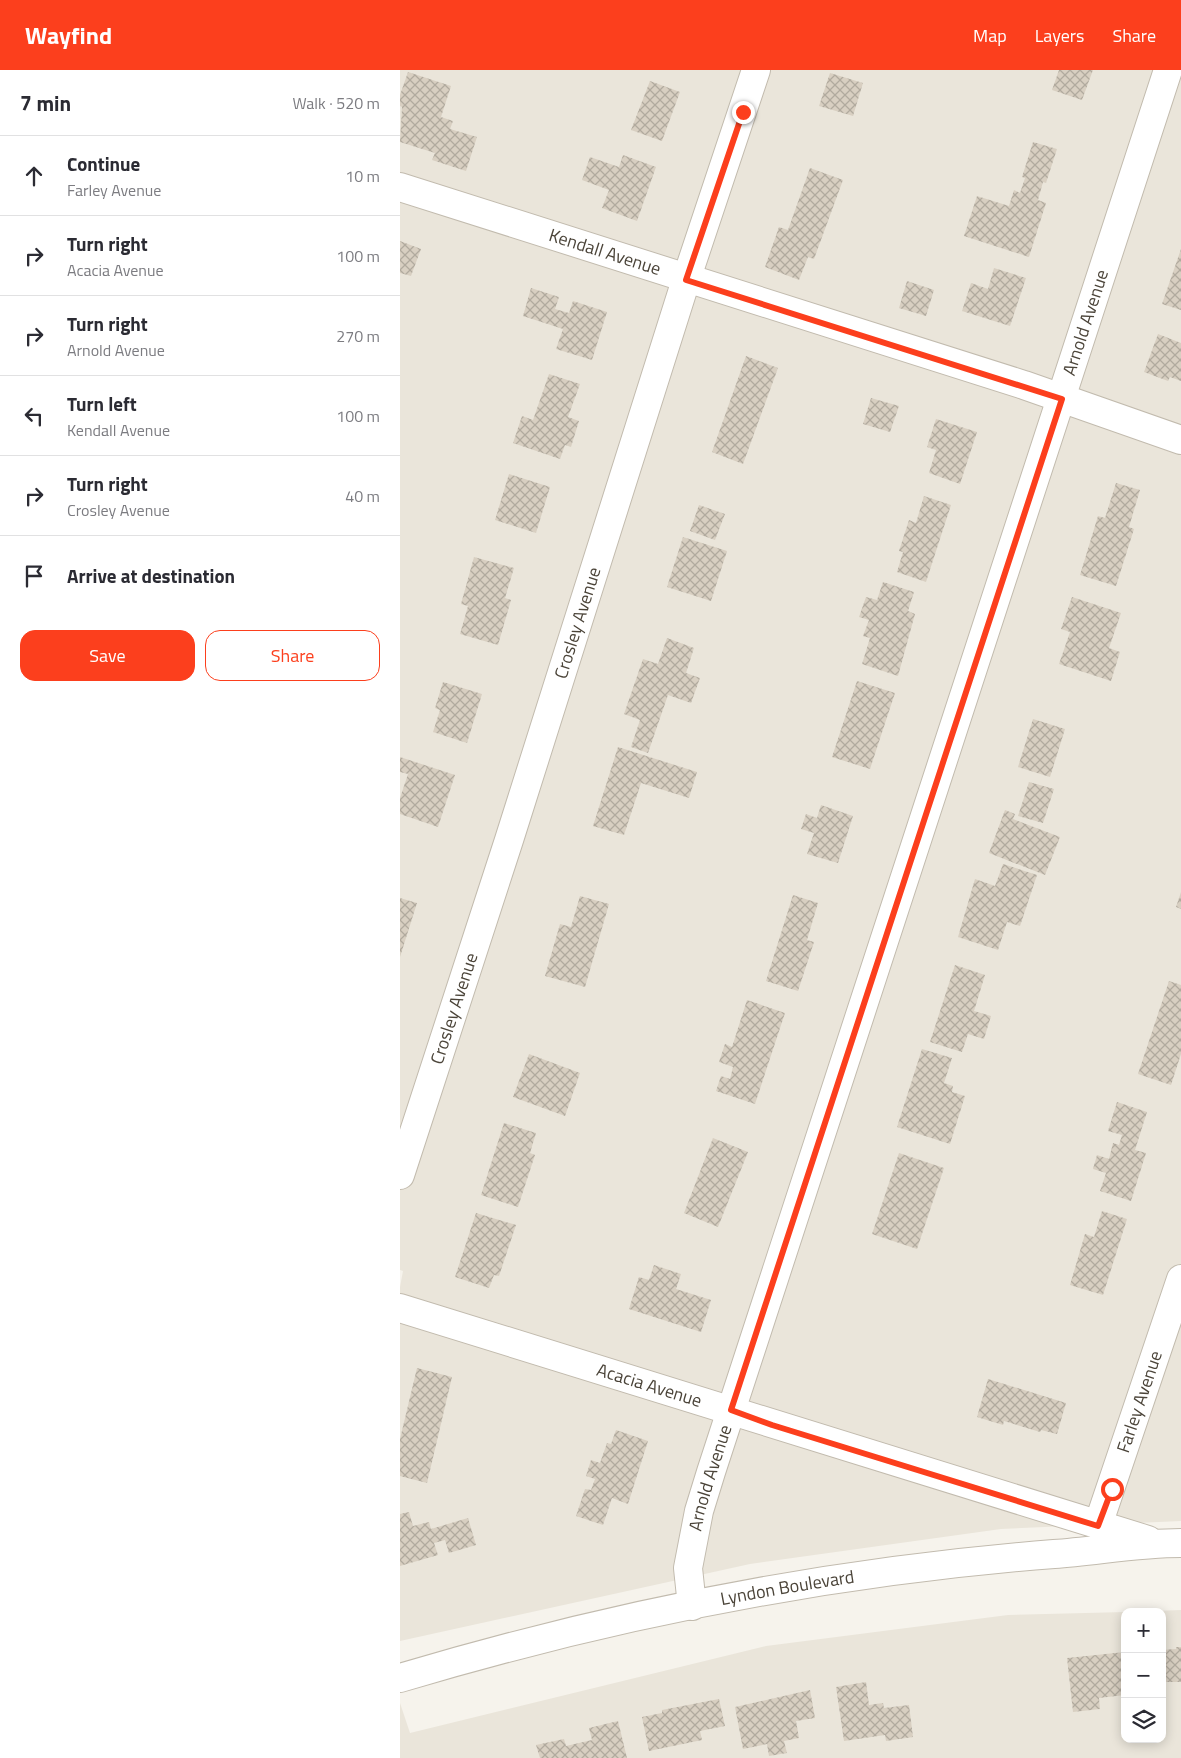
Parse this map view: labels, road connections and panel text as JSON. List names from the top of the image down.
{
  "streets": {
    "street": [
      "Kendall Avenue",
      "Arnold Avenue",
      "Crosley Avenue",
      "Acacia Avenue",
      "Farley Avenue",
      "Lyndon Boulevard"
    ]
  },
  "crossings": [
    ["Kendall Avenue", "Arnold Avenue"],
    ["Kendall Avenue", "Crosley Avenue"],
    ["Arnold Avenue", "Acacia Avenue"],
    ["Arnold Avenue", "Lyndon Boulevard"],
    ["Acacia Avenue", "Farley Avenue"],
    ["Acacia Avenue", "Lyndon Boulevard"]
  ],
  "page": {
    "header": "Wayfind",
    "nav": ["Map", "Layers", "Share"],
    "heading": ["7 min", "Walk · 520 m"],
    "list": [
      ["Continue", "Farley Avenue", "10 m"],
      ["Turn right", "Acacia Avenue", "100 m"],
      ["Turn right", "Arnold Avenue", "270 m"],
      ["Turn left", "Kendall Avenue", "100 m"],
      ["Turn right", "Crosley Avenue", "40 m"],
      "Arrive at destination"
    ],
    "buttons": ["Save", "Share"],
    "map_buttons": ["+", "−"]
  }
}
